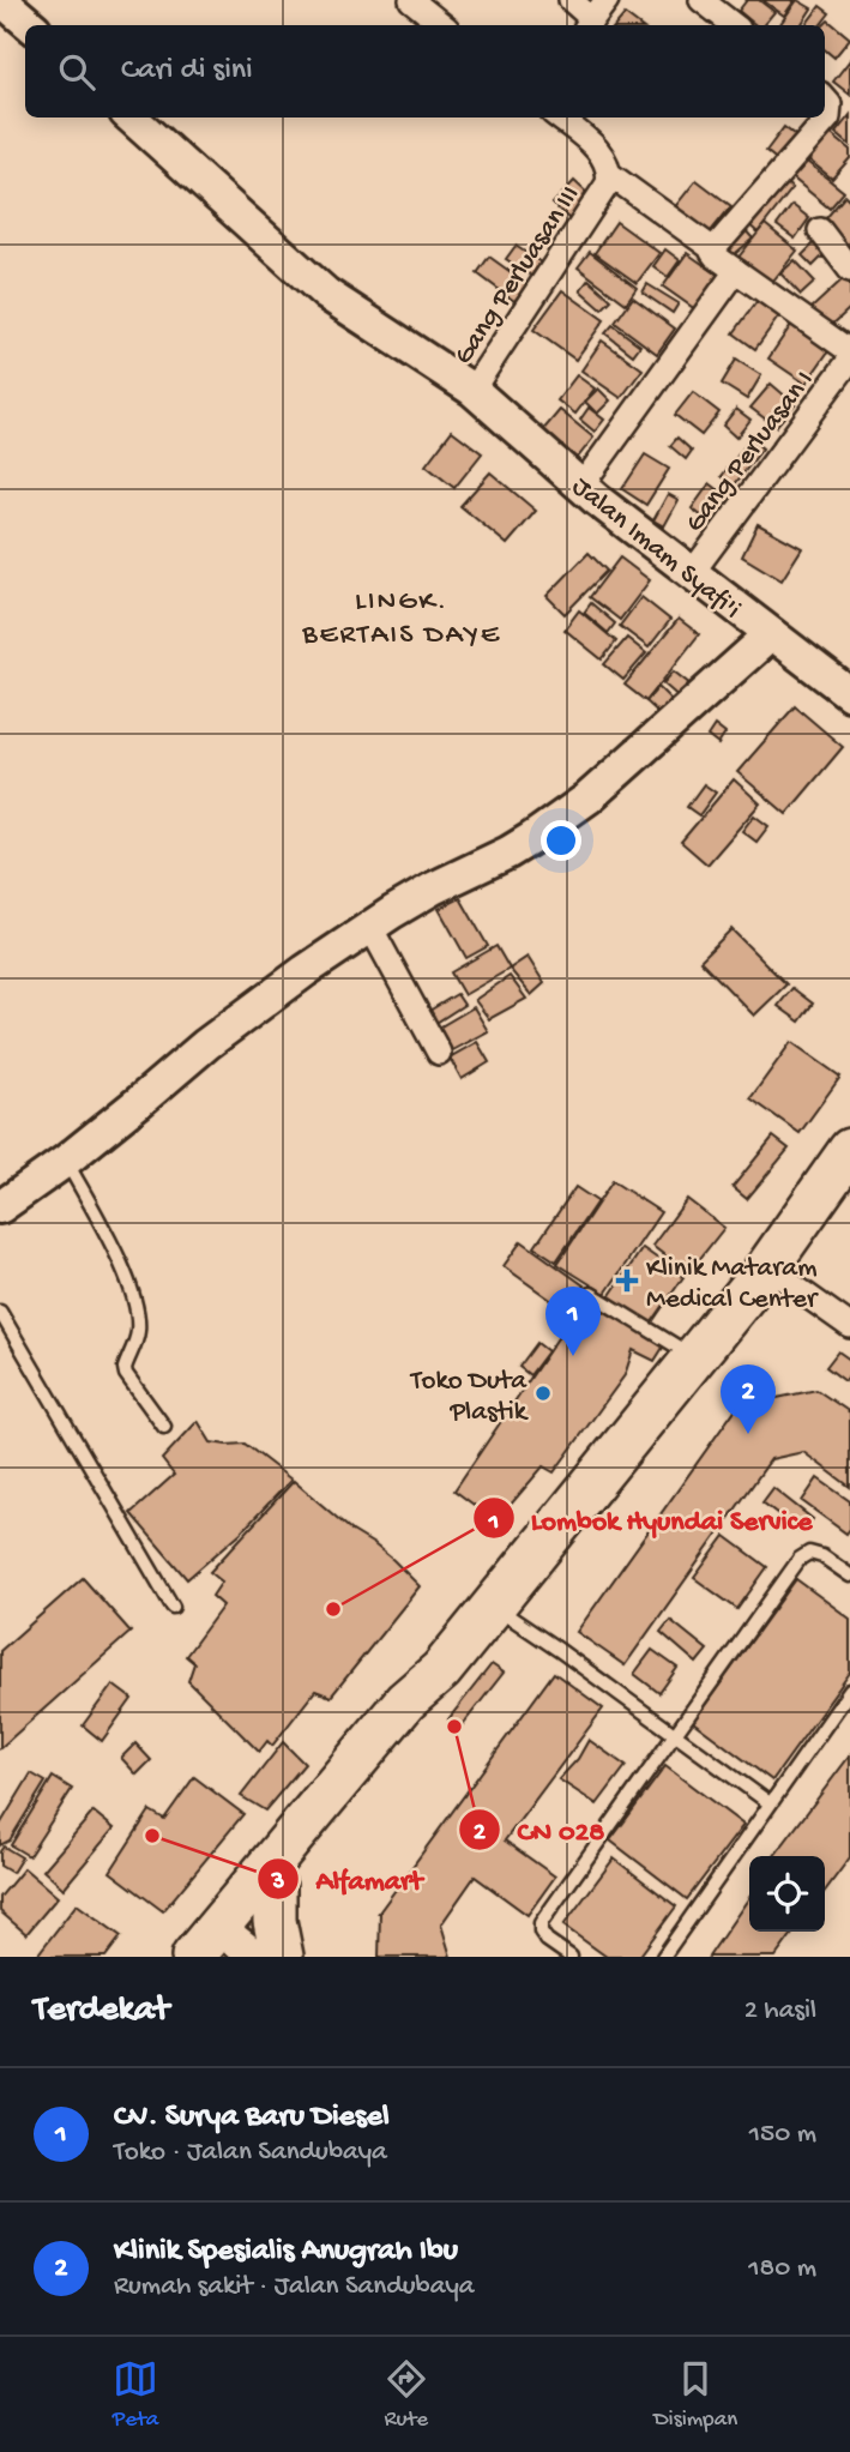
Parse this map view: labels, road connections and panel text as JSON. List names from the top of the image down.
{
  "streets": {
    "street": ["Gang Perluasan III", "Gang Perluasan I", "Jalan Imam Syafi'i"]
  },
  "crossings": [
    ["Gang Perluasan III", "Jalan Imam Syafi'i"],
    ["Gang Perluasan I", "Jalan Imam Syafi'i"]
  ],
  "districts": ["LINGK. BERTAIS DAYE"],
  "places": {
    "health": ["Klinik Mataram Medical Center"],
    "other": [
      "Toko Duta Plastik",
      "Lombok Hyundai Service",
      "CN 028",
      "Alfamart"
    ]
  },
  "page": {
    "search": "Cari di sini",
    "pins": ["1", "2"],
    "heading": ["Terdekat", "2 hasil"],
    "list": [
      {
        "mark": "1",
        "name": "CV. Surya Baru Diesel",
        "note": "Toko · Jalan Sandubaya",
        "value": "150 m"
      },
      {
        "mark": "2",
        "name": "Klinik Spesialis Anugrah Ibu",
        "note": "Rumah sakit · Jalan Sandubaya",
        "value": "180 m"
      }
    ],
    "nav": ["Peta", "Rute", "Disimpan"]
  }
}
